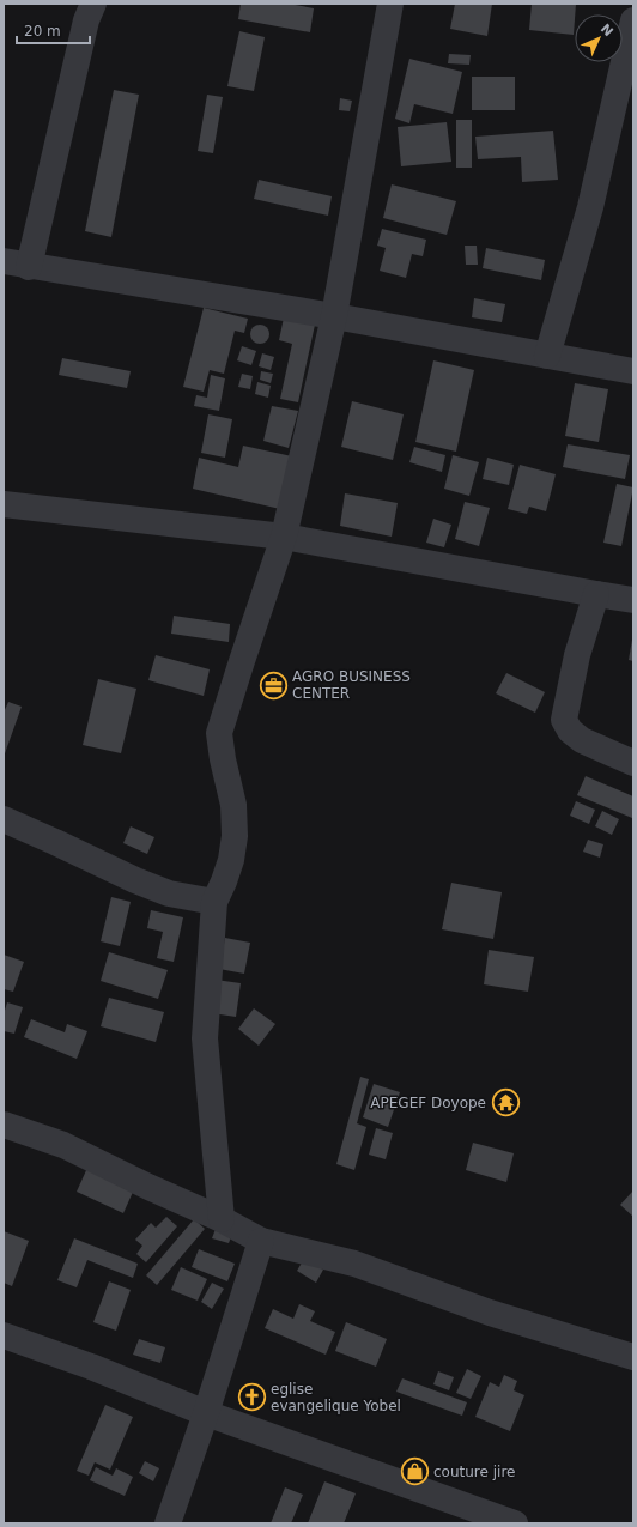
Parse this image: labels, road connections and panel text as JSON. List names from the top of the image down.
{
  "places": {
    "office": ["AGRO BUSINESS CENTER"],
    "temple": ["APEGEF Doyope"],
    "church": ["eglise evangelique Yobel"],
    "shop": ["couture jire"]
  },
  "scale_bar": "20 m",
  "north": "top right"
}
